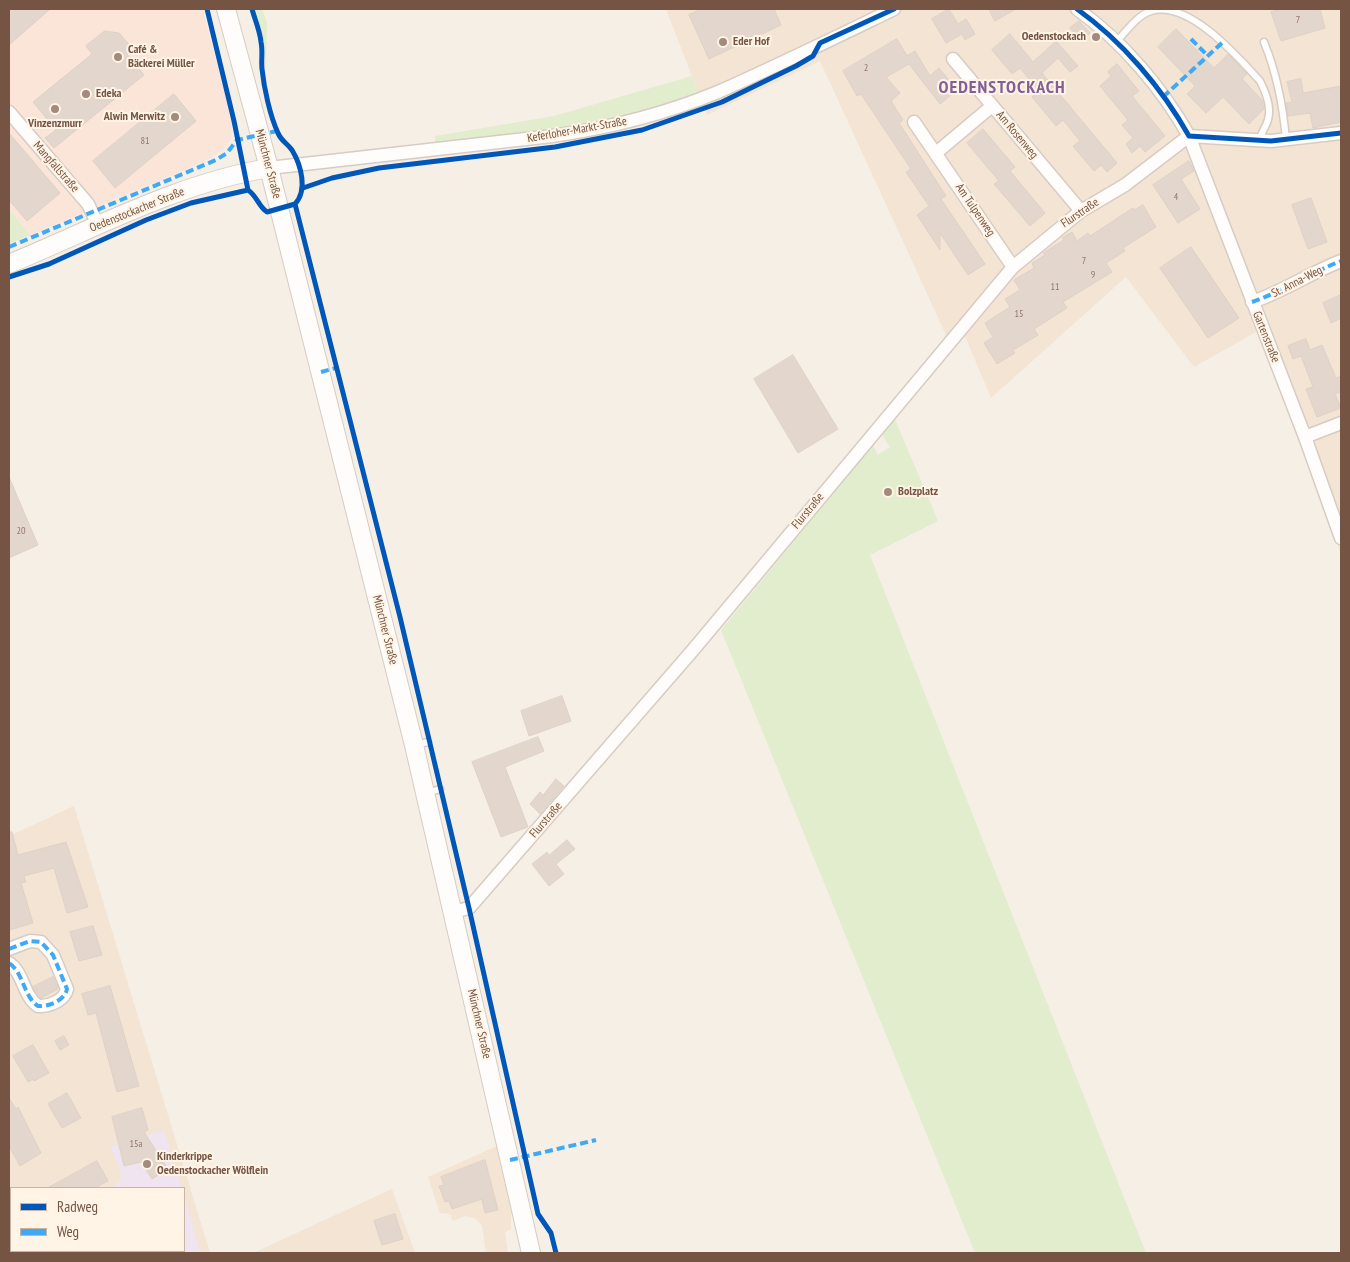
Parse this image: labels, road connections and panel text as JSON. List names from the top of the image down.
{
  "streets": {
    "main road": ["Münchner Straße", "Oedenstockacher Straße"],
    "street": [
      "Keferloher-Markt-Straße",
      "Am Rosenweg",
      "Mangfallstraße",
      "Am Tulpenweg",
      "Flurstraße",
      "St. Anna-Weg",
      "Gartenstraße"
    ]
  },
  "crossings": [
    ["Keferloher-Markt-Straße", "Münchner Straße"],
    ["Keferloher-Markt-Straße", "Oedenstockacher Straße"],
    ["Am Rosenweg", "Flurstraße"],
    ["Münchner Straße", "Oedenstockacher Straße"],
    ["Münchner Straße", "Flurstraße"],
    ["Mangfallstraße", "Oedenstockacher Straße"],
    ["Am Tulpenweg", "Flurstraße"],
    ["Flurstraße", "Gartenstraße"],
    ["St. Anna-Weg", "Gartenstraße"]
  ],
  "districts": ["OEDENSTOCKACH"],
  "places": [
    "Oedenstockach",
    "Eder Hof",
    "Café & Bäckerei Müller",
    "Edeka",
    "Vinzenzmurr",
    "Alwin Merwitz",
    "Bolzplatz",
    "Kinderkrippe Oedenstockacher Wölflein"
  ],
  "house_numbers": [
    "7",
    "2",
    "81",
    "4",
    "7",
    "9",
    "11",
    "15",
    "20",
    "15a"
  ],
  "legend": ["Radweg", "Weg"]
}
